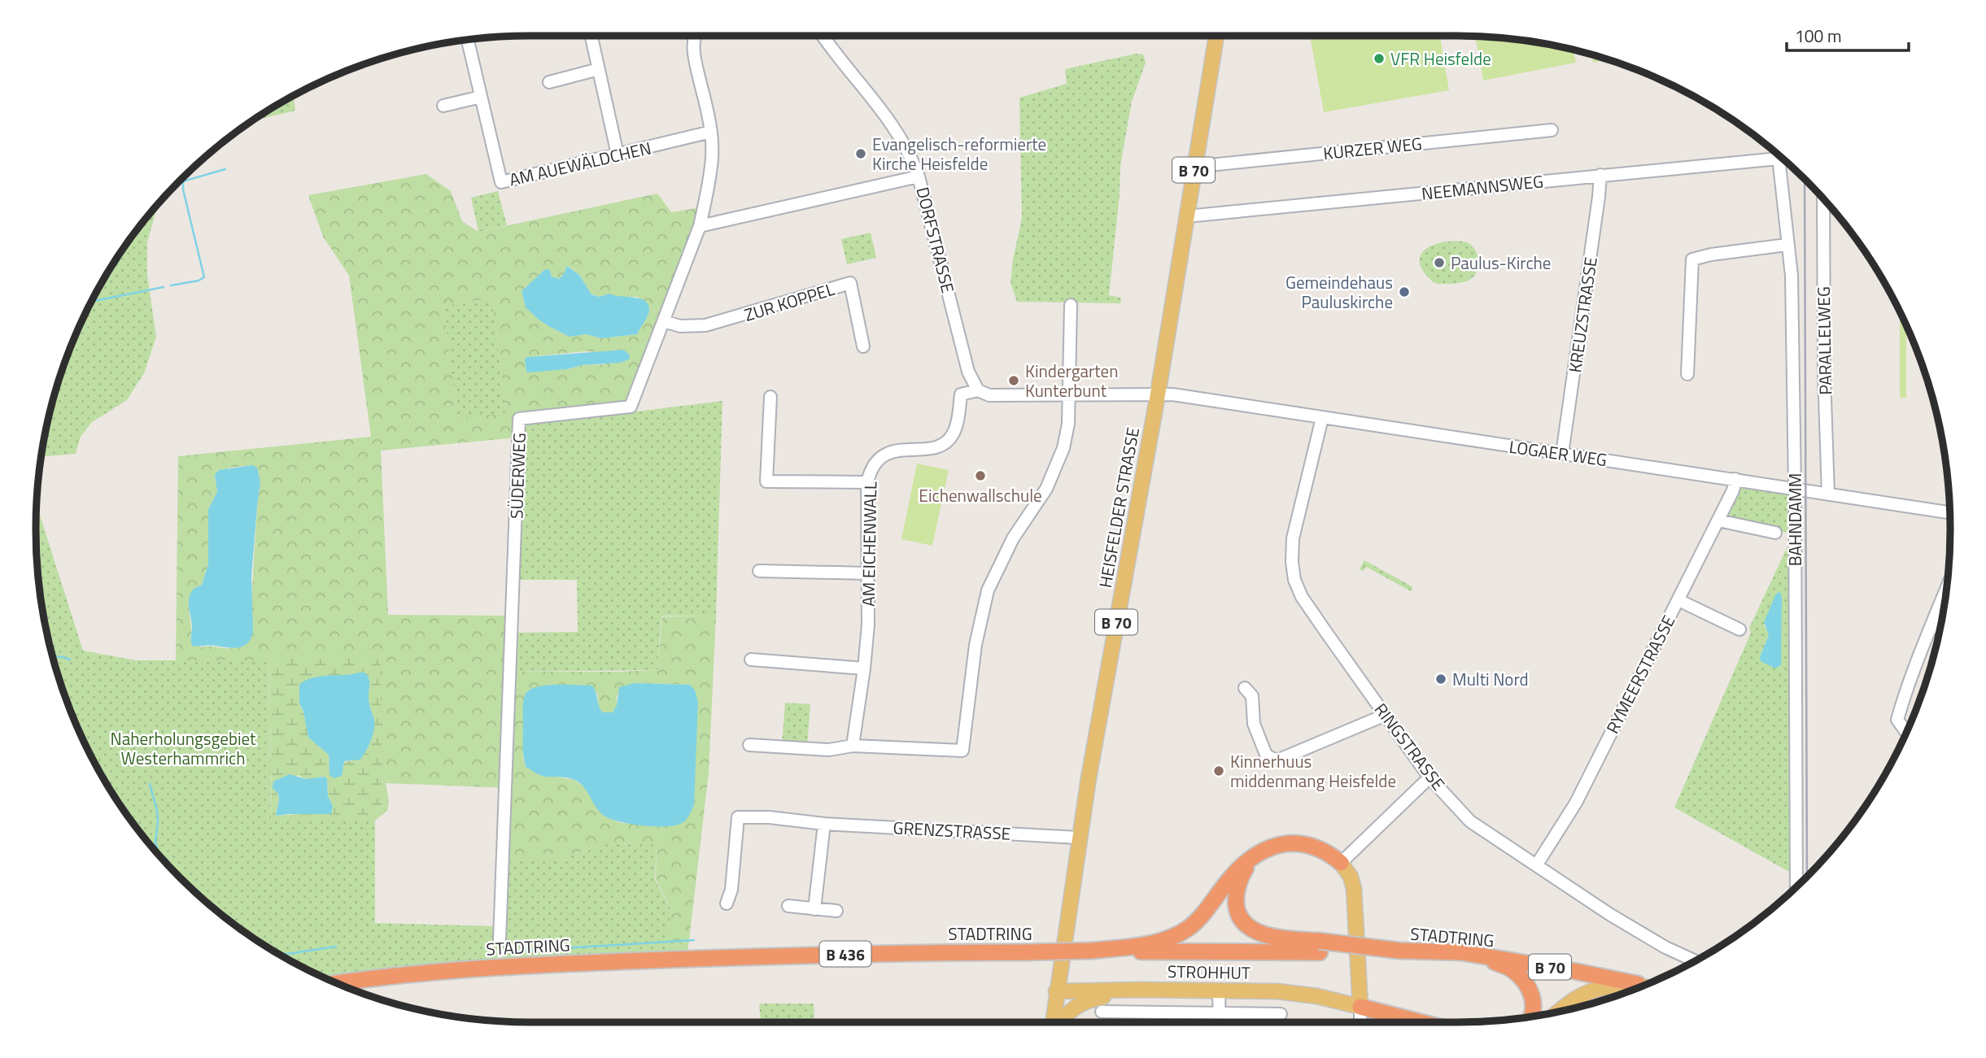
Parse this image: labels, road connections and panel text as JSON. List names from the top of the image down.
{
  "streets": {
    "highway": ["B 70", "STADTRING", "B 436"],
    "main road": ["HEISFELDER STRASSE", "STROHHUT"],
    "street": [
      "KURZER WEG",
      "AM AUEWÄLDCHEN",
      "NEEMANNSWEG",
      "DORFSTRASSE",
      "ZUR KOPPEL",
      "KREUZSTRASSE",
      "PARALLELWEG",
      "LOGAER WEG",
      "SÜDERWEG",
      "BAHNDAMM",
      "AM EICHENWALL",
      "RYMEERSTRASSE",
      "RINGSTRASSE",
      "GRENZSTRASSE"
    ]
  },
  "crossings": [
    ["KURZER WEG", "HEISFELDER STRASSE"],
    ["AM AUEWÄLDCHEN", "SÜDERWEG"],
    ["B 70", "STADTRING"],
    ["NEEMANNSWEG", "KREUZSTRASSE"],
    ["NEEMANNSWEG", "HEISFELDER STRASSE"],
    ["NEEMANNSWEG", "BAHNDAMM"],
    ["DORFSTRASSE", "AM EICHENWALL"],
    ["ZUR KOPPEL", "SÜDERWEG"],
    ["KREUZSTRASSE", "LOGAER WEG"],
    ["PARALLELWEG", "LOGAER WEG"],
    ["LOGAER WEG", "HEISFELDER STRASSE"],
    ["LOGAER WEG", "BAHNDAMM"],
    ["LOGAER WEG", "RYMEERSTRASSE"],
    ["LOGAER WEG", "RINGSTRASSE"],
    ["HEISFELDER STRASSE", "GRENZSTRASSE"],
    ["HEISFELDER STRASSE", "STROHHUT"],
    ["RYMEERSTRASSE", "RINGSTRASSE"]
  ],
  "parks": ["Naherholungsgebiet Westerhammrich"],
  "places": [
    "VFR Heisfelde",
    "Evangelisch-reformierte Kirche Heisfelde",
    "Paulus-Kirche",
    "Gemeindehaus Pauluskirche",
    "Kindergarten Kunterbunt",
    "Eichenwallschule",
    "Multi Nord",
    "Kinnerhuus middenmang Heisfelde"
  ],
  "scale_bar": "100 m"
}
